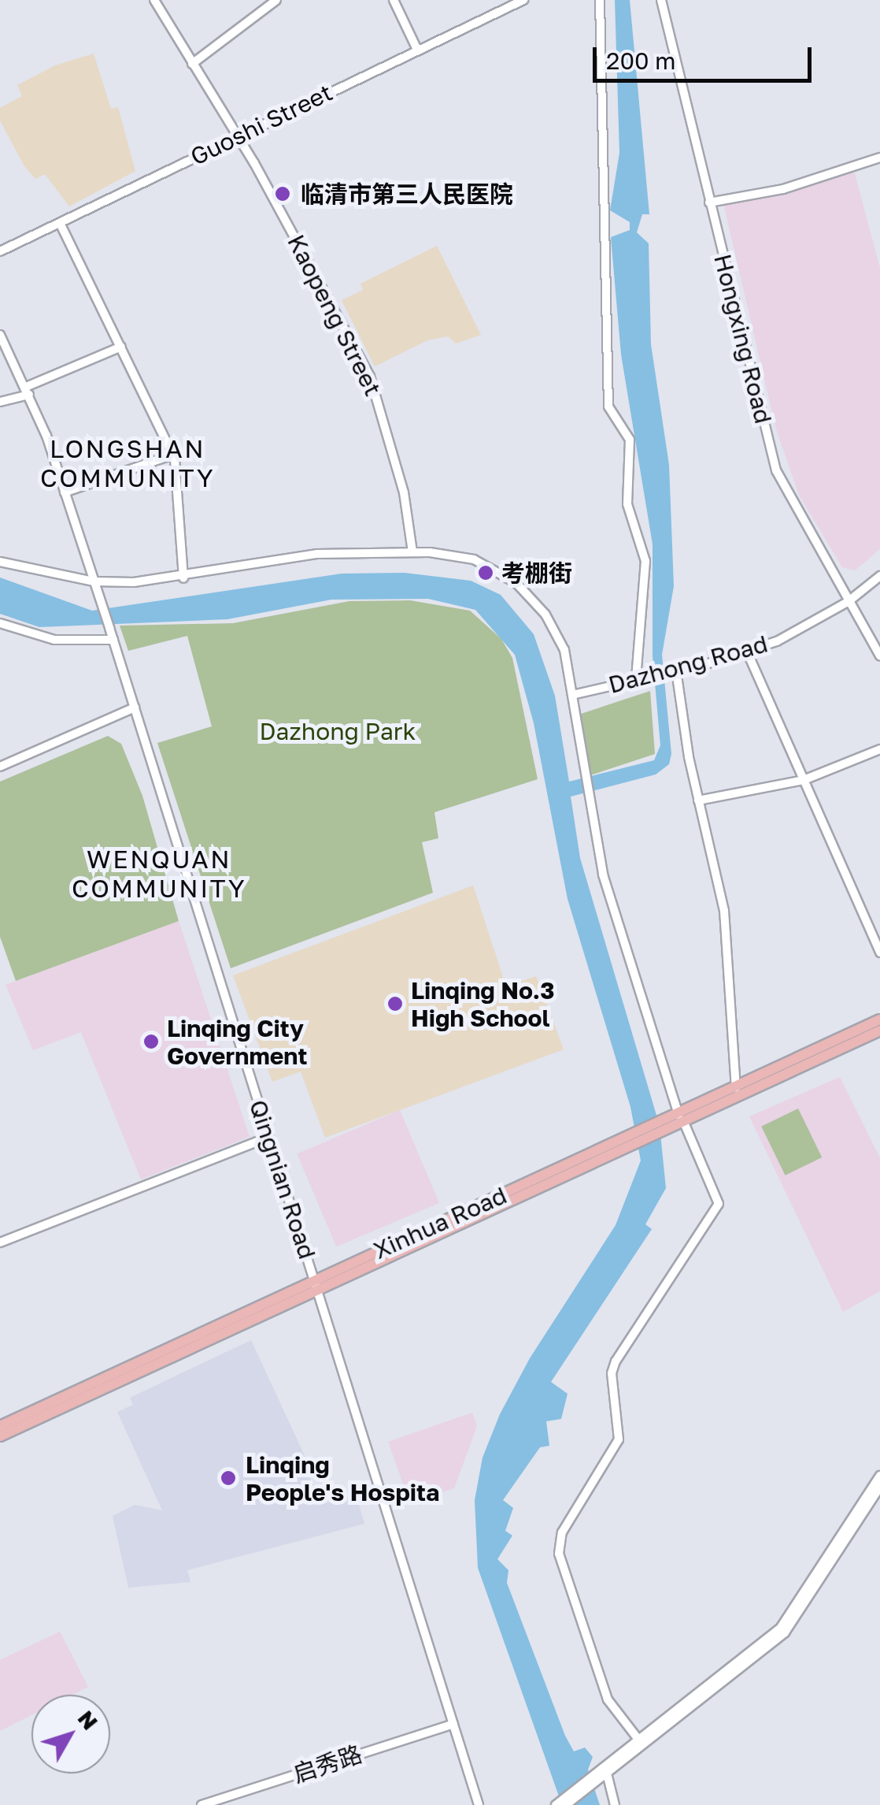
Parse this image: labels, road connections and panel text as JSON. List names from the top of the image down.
{
  "streets": {
    "main road": ["Xinhua Road"],
    "street": [
      "Guoshi Street",
      "Kaopeng Street",
      "Hongxing Road",
      "Dazhong Road",
      "Qingnian Road",
      "启秀路"
    ]
  },
  "crossings": [
    ["Guoshi Street", "Kaopeng Street"],
    ["Hongxing Road", "Dazhong Road"],
    ["Qingnian Road", "Xinhua Road"],
    ["Qingnian Road", "启秀路"]
  ],
  "districts": ["LONGSHAN COMMUNITY", "WENQUAN COMMUNITY"],
  "parks": ["Dazhong Park"],
  "places": [
    "临清市第三人民医院",
    "考棚街",
    "Linqing No.3 High School",
    "Linqing City Government",
    "Linqing People's Hospita"
  ],
  "scale_bar": "200 m",
  "north": "top right"
}
